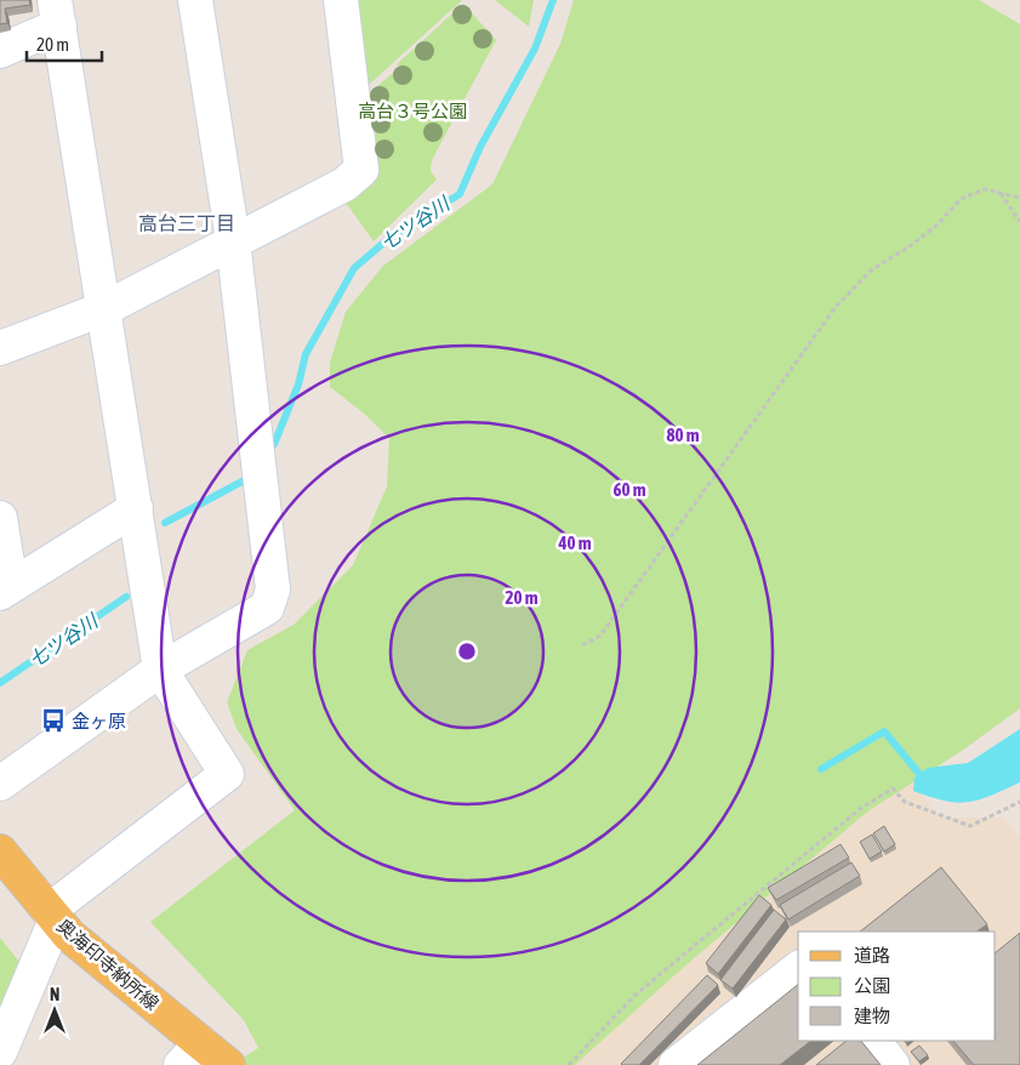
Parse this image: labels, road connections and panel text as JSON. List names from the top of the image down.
{
  "streets": {
    "main road": ["奥海印寺納所線"]
  },
  "districts": ["高台三丁目"],
  "water": ["七ツ谷川"],
  "parks": ["高台３号公園"],
  "places": {
    "bus stop": ["金ヶ原"]
  },
  "legend": ["道路", "公園", "建物"],
  "scale_bar": "20 m",
  "north": "top",
  "rings": [
    "80 m",
    "60 m",
    "40 m",
    "20 m"
  ]
}
